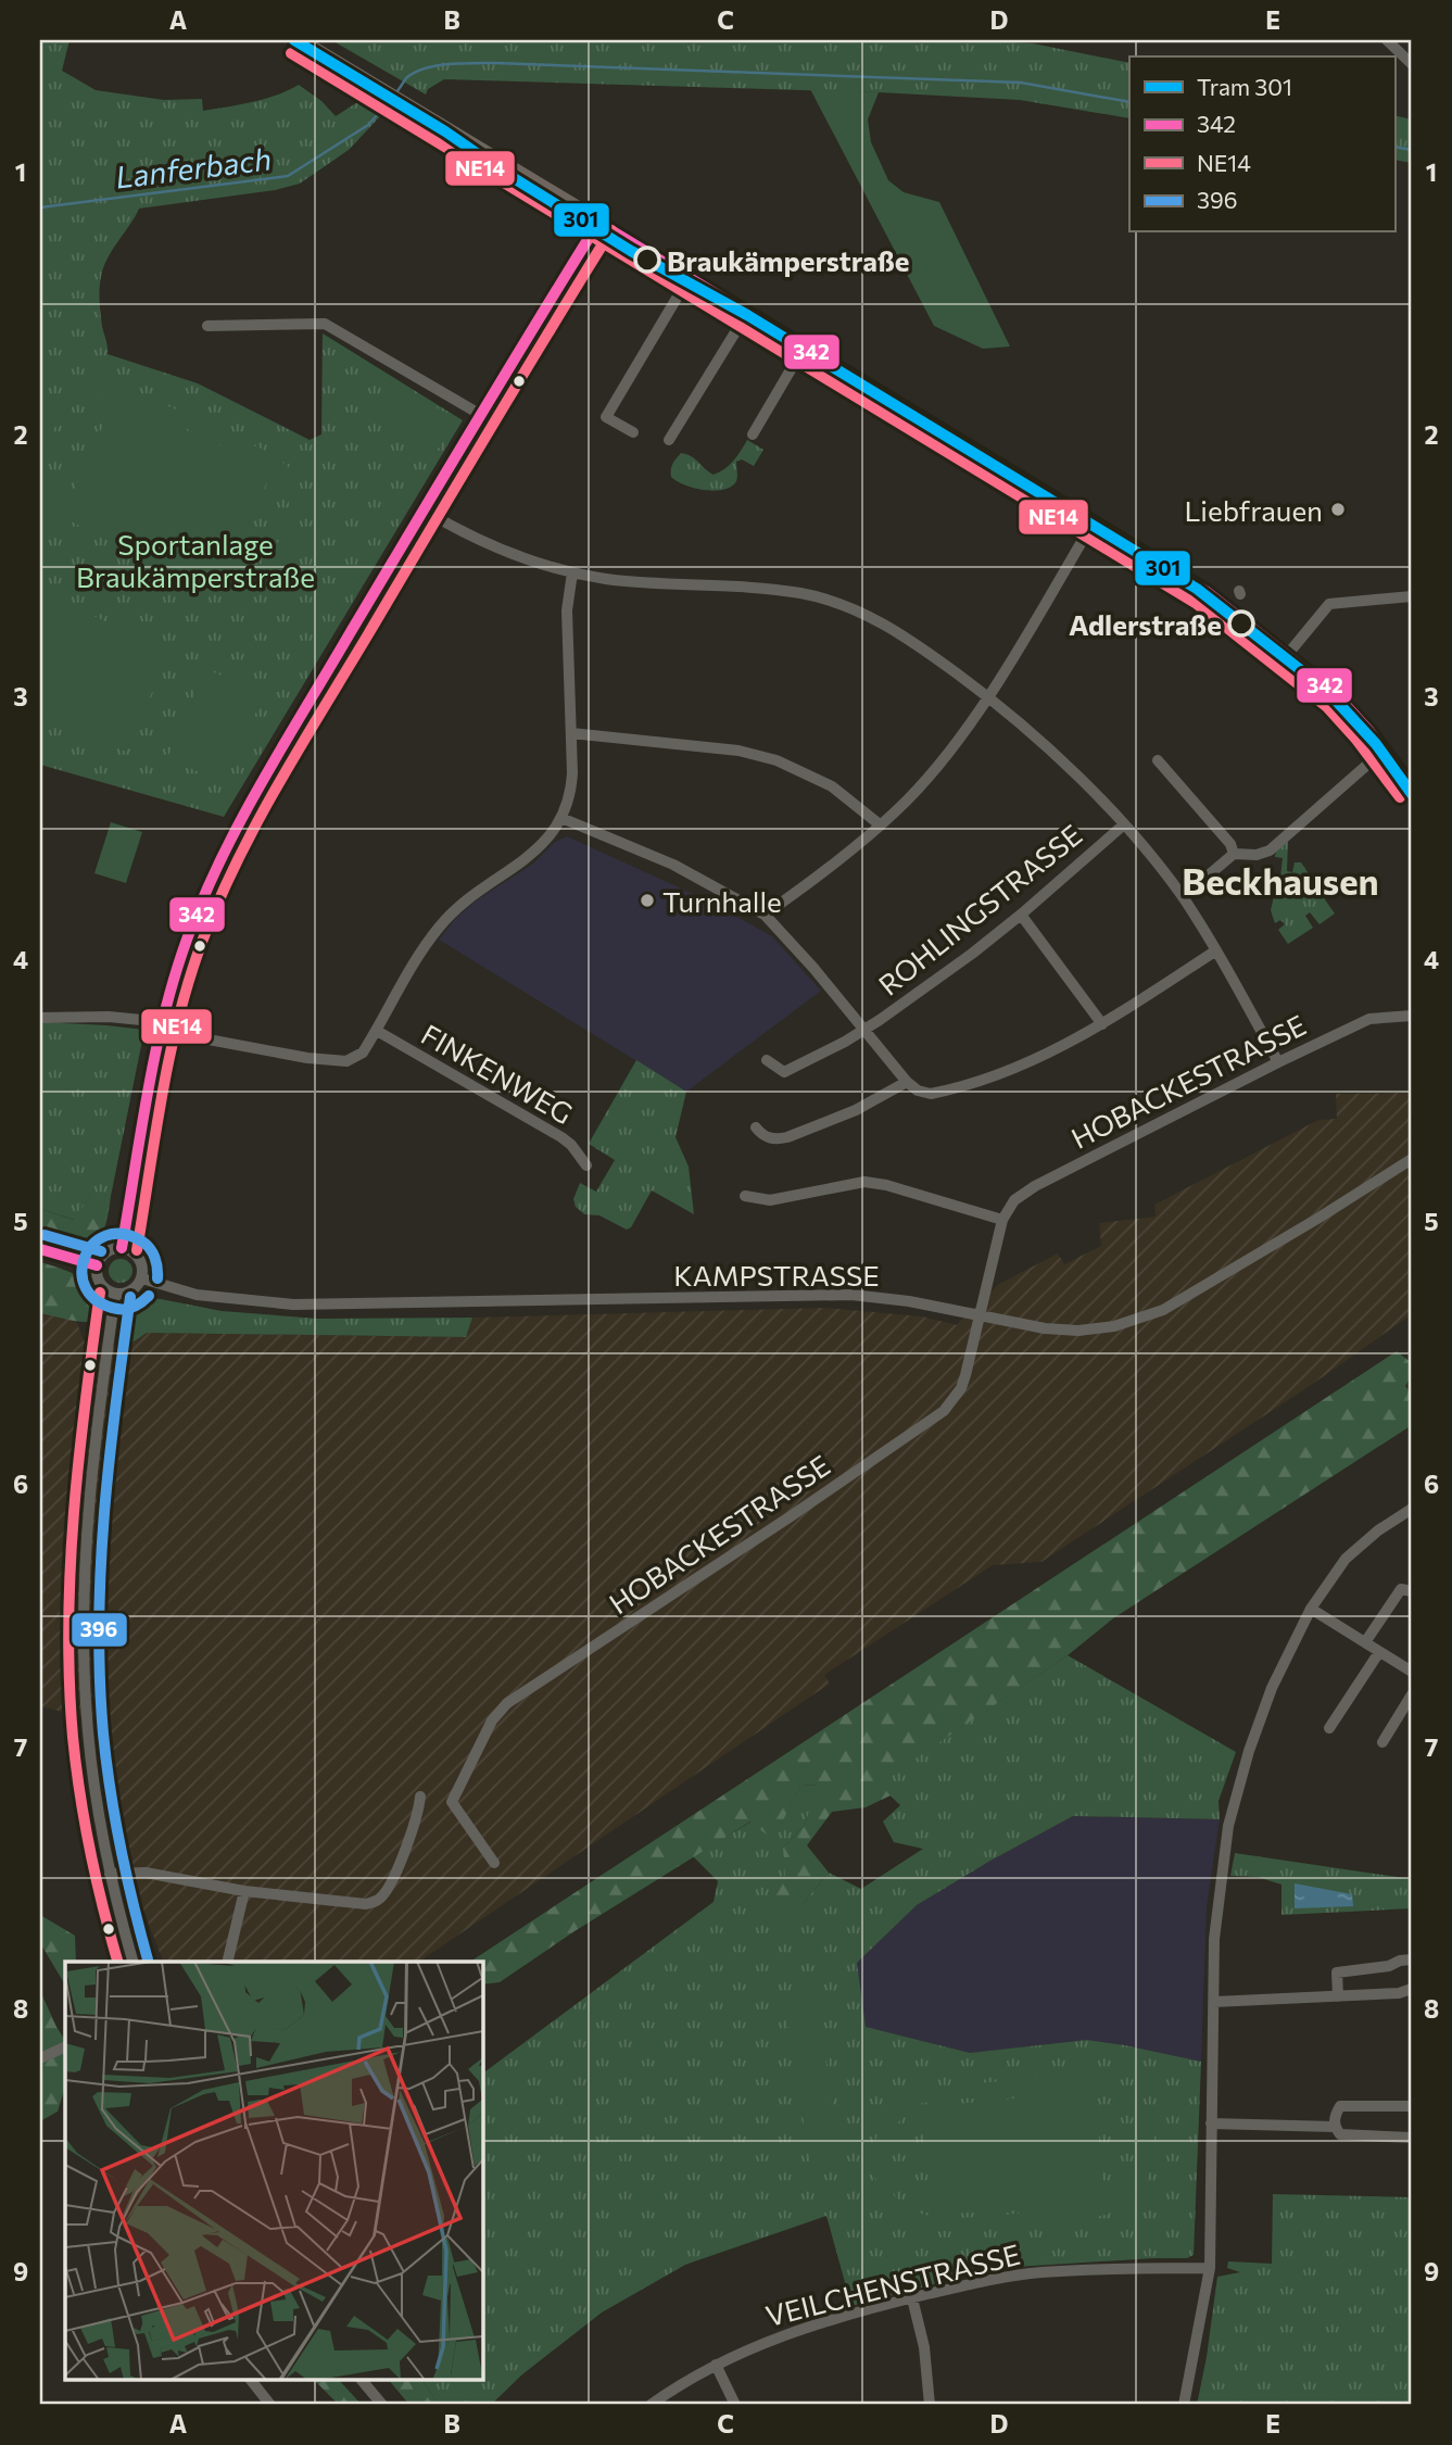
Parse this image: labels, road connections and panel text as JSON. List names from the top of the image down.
{
  "streets": {
    "street": [
      "ROHLINGSTRASSE",
      "FINKENWEG",
      "HOBACKESTRASSE",
      "KAMPSTRASSE",
      "VEILCHENSTRASSE"
    ]
  },
  "crossings": [
    ["HOBACKESTRASSE", "KAMPSTRASSE"]
  ],
  "districts": ["Beckhausen"],
  "water": ["Lanferbach"],
  "parks": ["Sportanlage Braukämperstraße"],
  "places": [
    "Braukämperstraße",
    "Liebfrauen",
    "Adlerstraße",
    "Turnhalle"
  ],
  "lines": [
    "tram line 301",
    "transit line NE14",
    "transit line 342",
    "transit line 396"
  ],
  "legend": [
    "Tram 301",
    "342",
    "NE14",
    "396"
  ],
  "grid": {
    "columns": [
      "A",
      "B",
      "C",
      "D",
      "E"
    ],
    "rows": [
      "1",
      "2",
      "3",
      "4",
      "5",
      "6",
      "7",
      "8",
      "9"
    ]
  }
}
